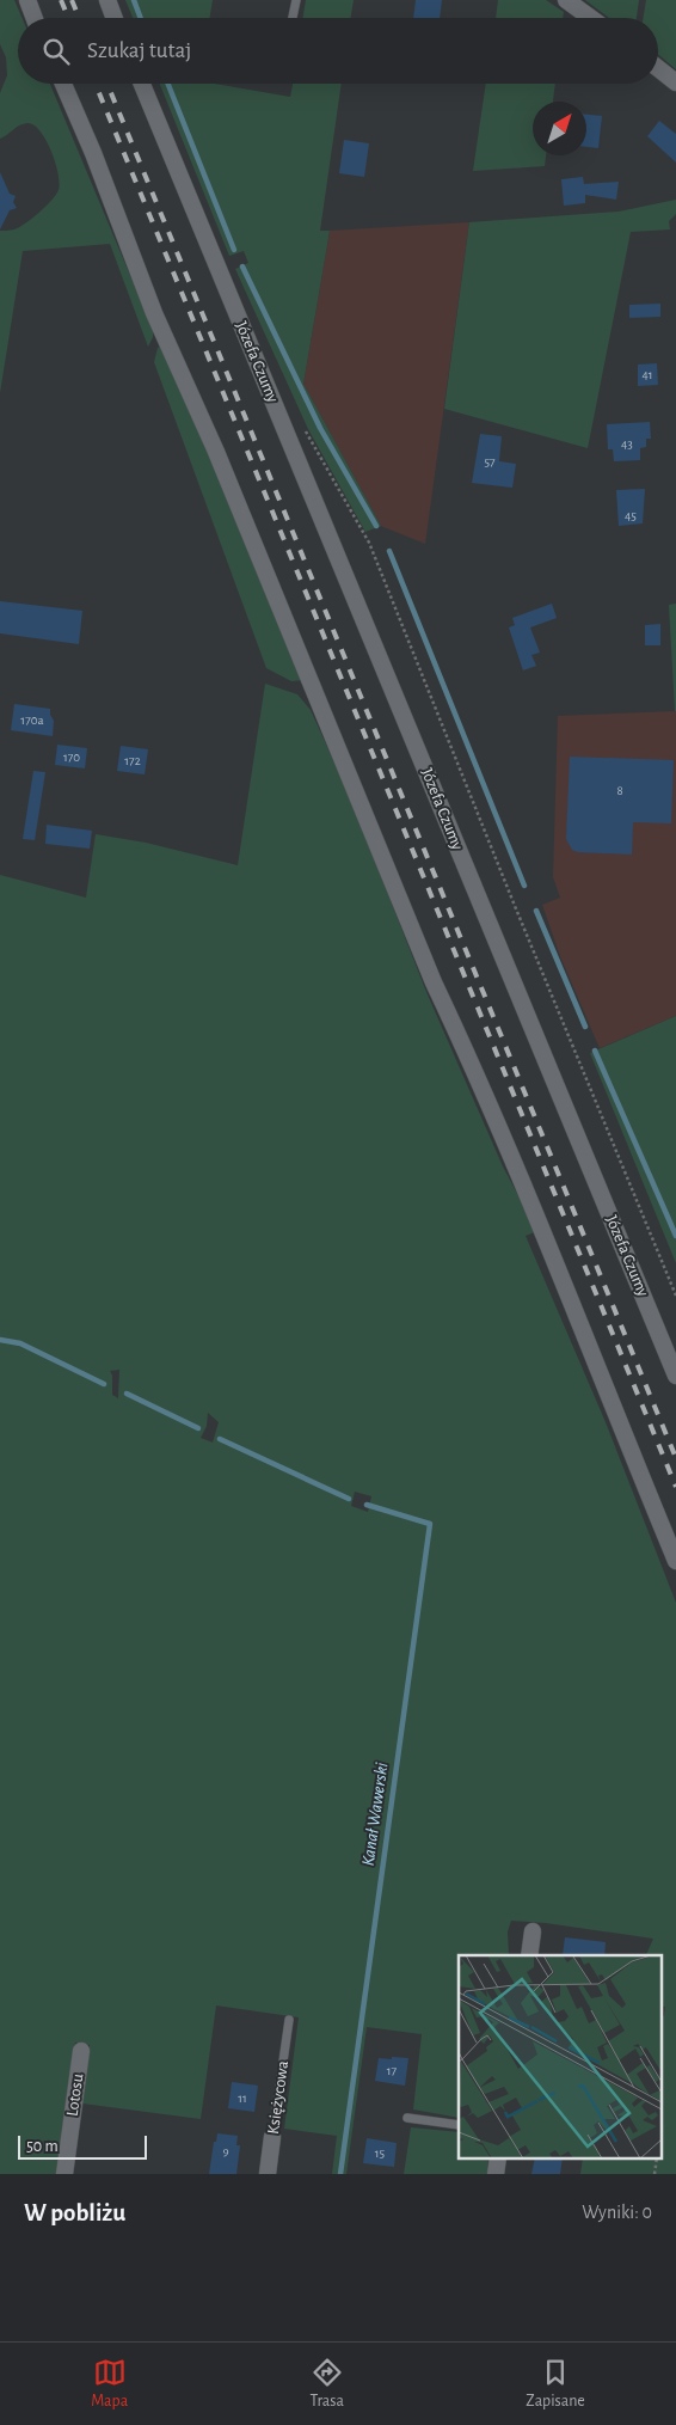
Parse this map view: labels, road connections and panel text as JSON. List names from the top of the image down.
{
  "streets": {
    "street": ["Józefa Czumy", "Lotosu", "Księżycowa"]
  },
  "water": ["Kanał Wawerski"],
  "house_numbers": [
    "41",
    "43",
    "57",
    "45",
    "170a",
    "170",
    "172",
    "8",
    "17",
    "11",
    "9",
    "15"
  ],
  "scale_bar": "50 m",
  "north": "top right",
  "page": {
    "search": "Szukaj tutaj",
    "scale": "50 m",
    "heading": ["W pobliżu", "Wyniki: 0"],
    "nav": ["Mapa", "Trasa", "Zapisane"]
  }
}
